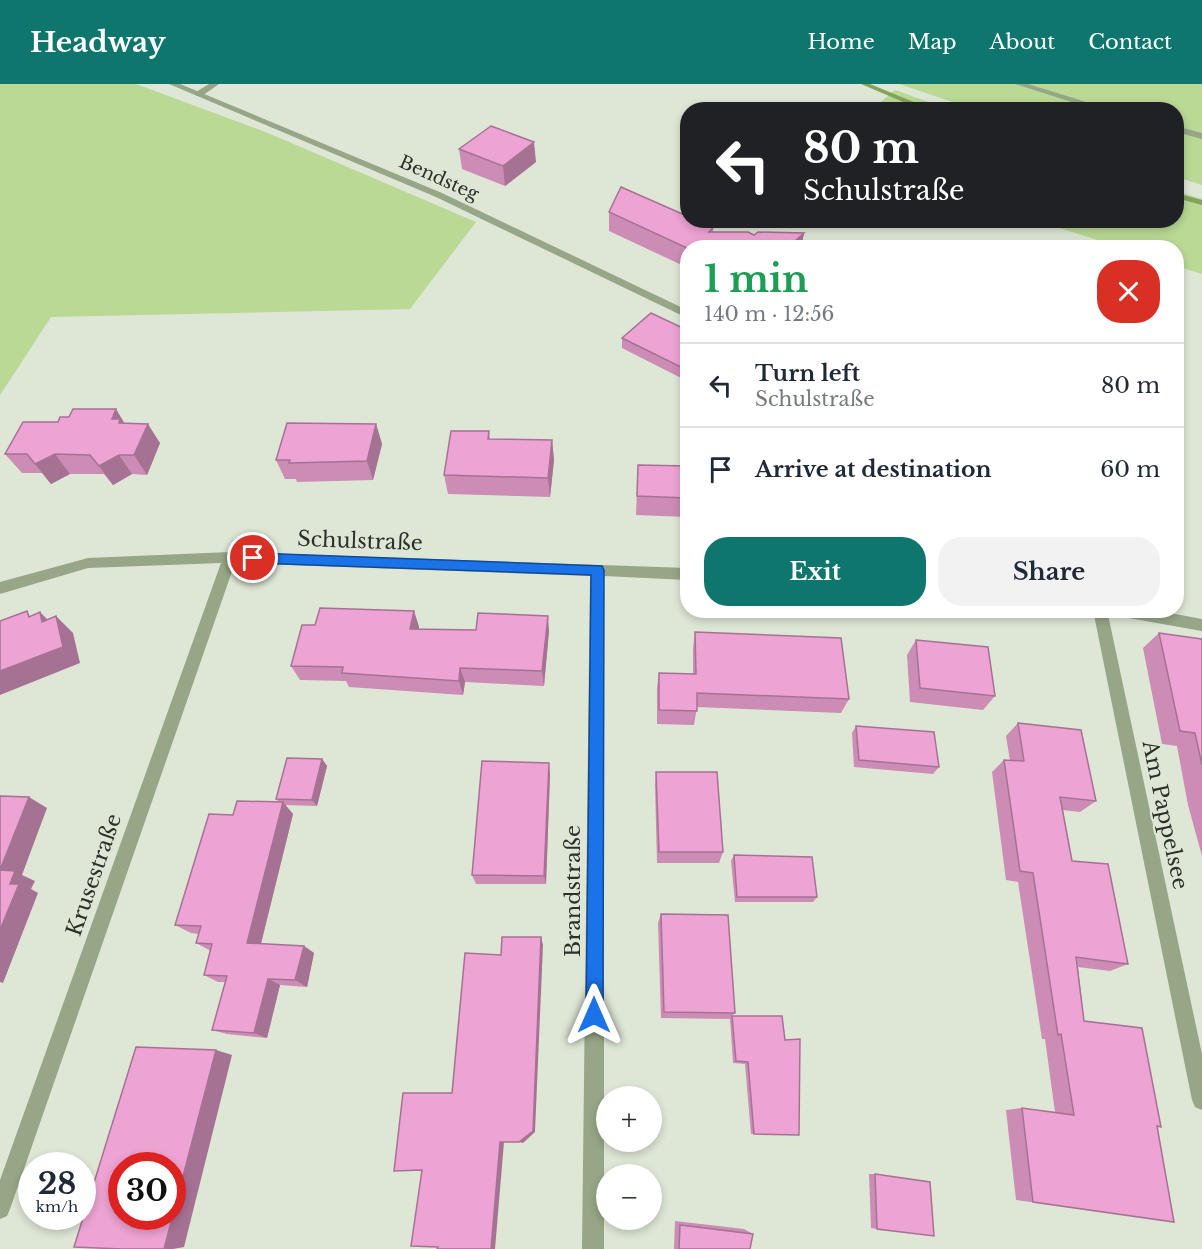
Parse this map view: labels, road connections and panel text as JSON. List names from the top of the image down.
{
  "streets": {
    "street": [
      "Bendsteg",
      "Schulstraße",
      "Am Pappelsee",
      "Krusestraße",
      "Brandstraße"
    ]
  },
  "crossings": [
    ["Schulstraße", "Krusestraße"],
    ["Schulstraße", "Brandstraße"]
  ],
  "page": {
    "header": "Headway",
    "nav": [
      "Home",
      "Map",
      "About",
      "Contact"
    ],
    "turn": ["80 m", "Schulstraße"],
    "heading": ["1 min", "140 m · 12:56"],
    "list": [
      {
        "name": "Turn left",
        "note": "Schulstraße",
        "value": "80 m"
      },
      {
        "name": "Arrive at destination",
        "value": "60 m"
      }
    ],
    "buttons": ["Exit", "Share"],
    "map_buttons": ["+", "−"],
    "speed": "28 km/h",
    "limit": "30"
  }
}
